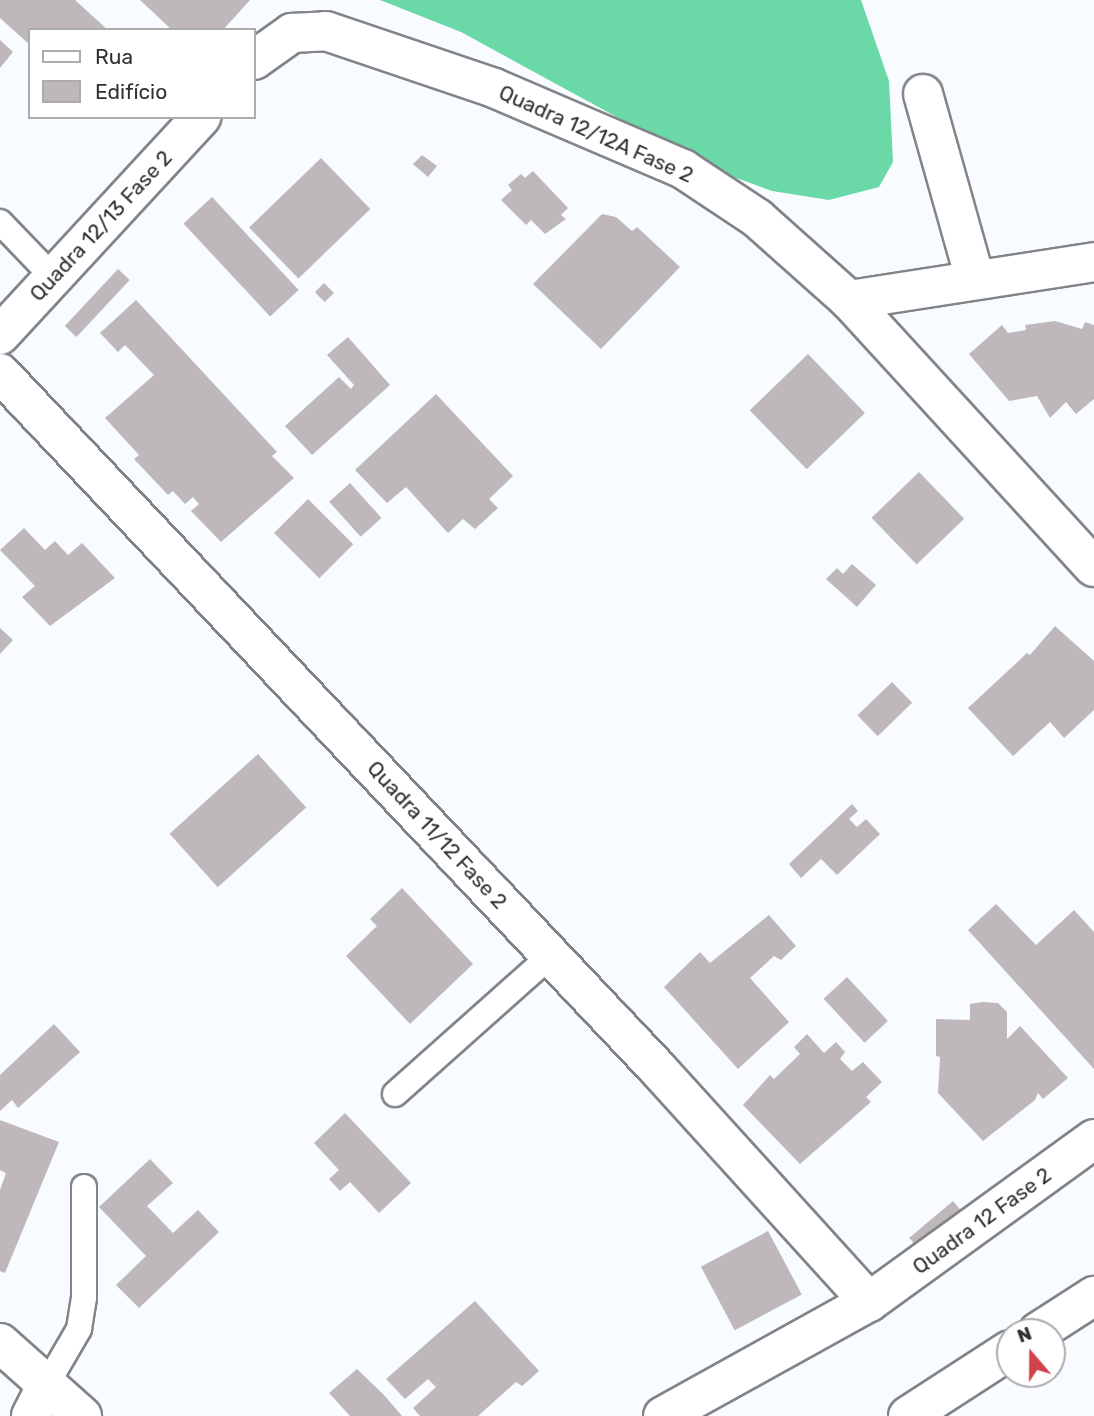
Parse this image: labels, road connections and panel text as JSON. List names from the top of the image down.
{
  "streets": {
    "street": [
      "Quadra 12/12A Fase 2",
      "Quadra 12/13 Fase 2",
      "Quadra 11/12 Fase 2",
      "Quadra 12 Fase 2"
    ]
  },
  "crossings": [
    ["Quadra 11/12 Fase 2", "Quadra 12 Fase 2"]
  ],
  "legend": ["Rua", "Edifício"],
  "north": "top"
}
